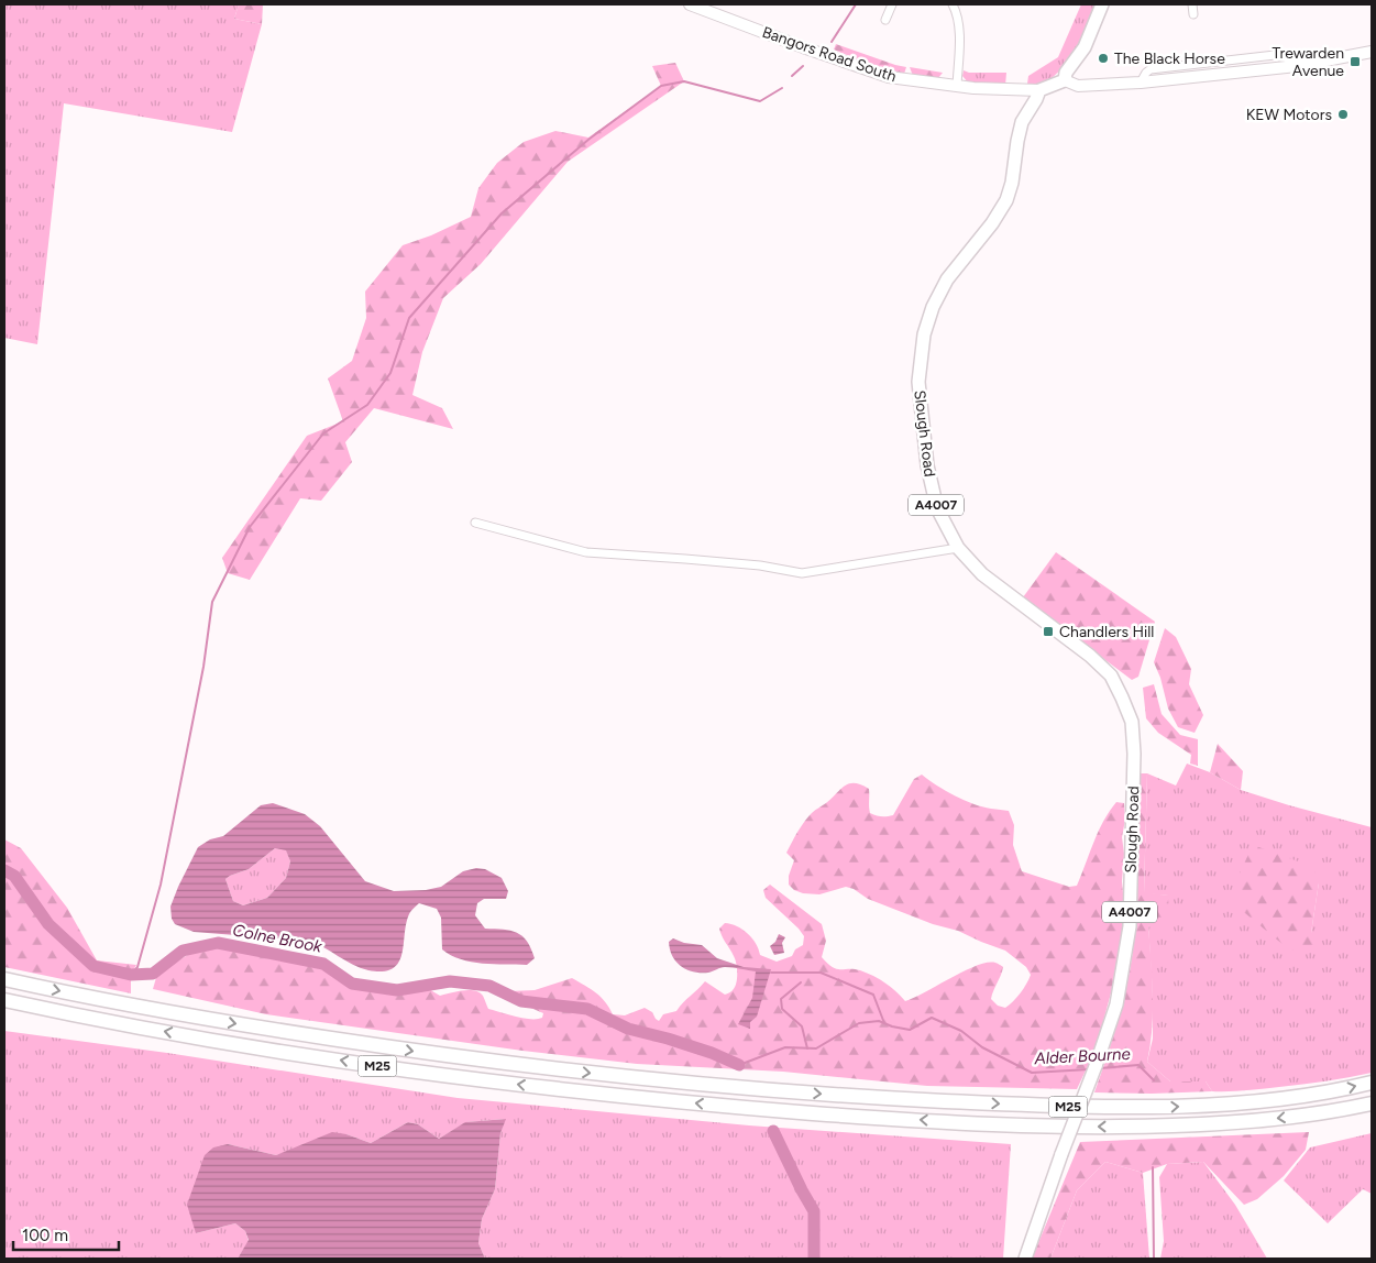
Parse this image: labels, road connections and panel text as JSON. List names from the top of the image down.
{
  "streets": {
    "highway": ["M25"],
    "main road": ["Slough Road", "A4007"],
    "street": ["Bangors Road South"]
  },
  "crossings": [
    ["Bangors Road South", "Slough Road"]
  ],
  "water": ["Colne Brook", "Alder Bourne"],
  "places": {
    "other": ["The Black Horse", "KEW Motors"],
    "transit": ["Trewarden Avenue", "Chandlers Hill"]
  },
  "scale_bar": "100 m"
}
